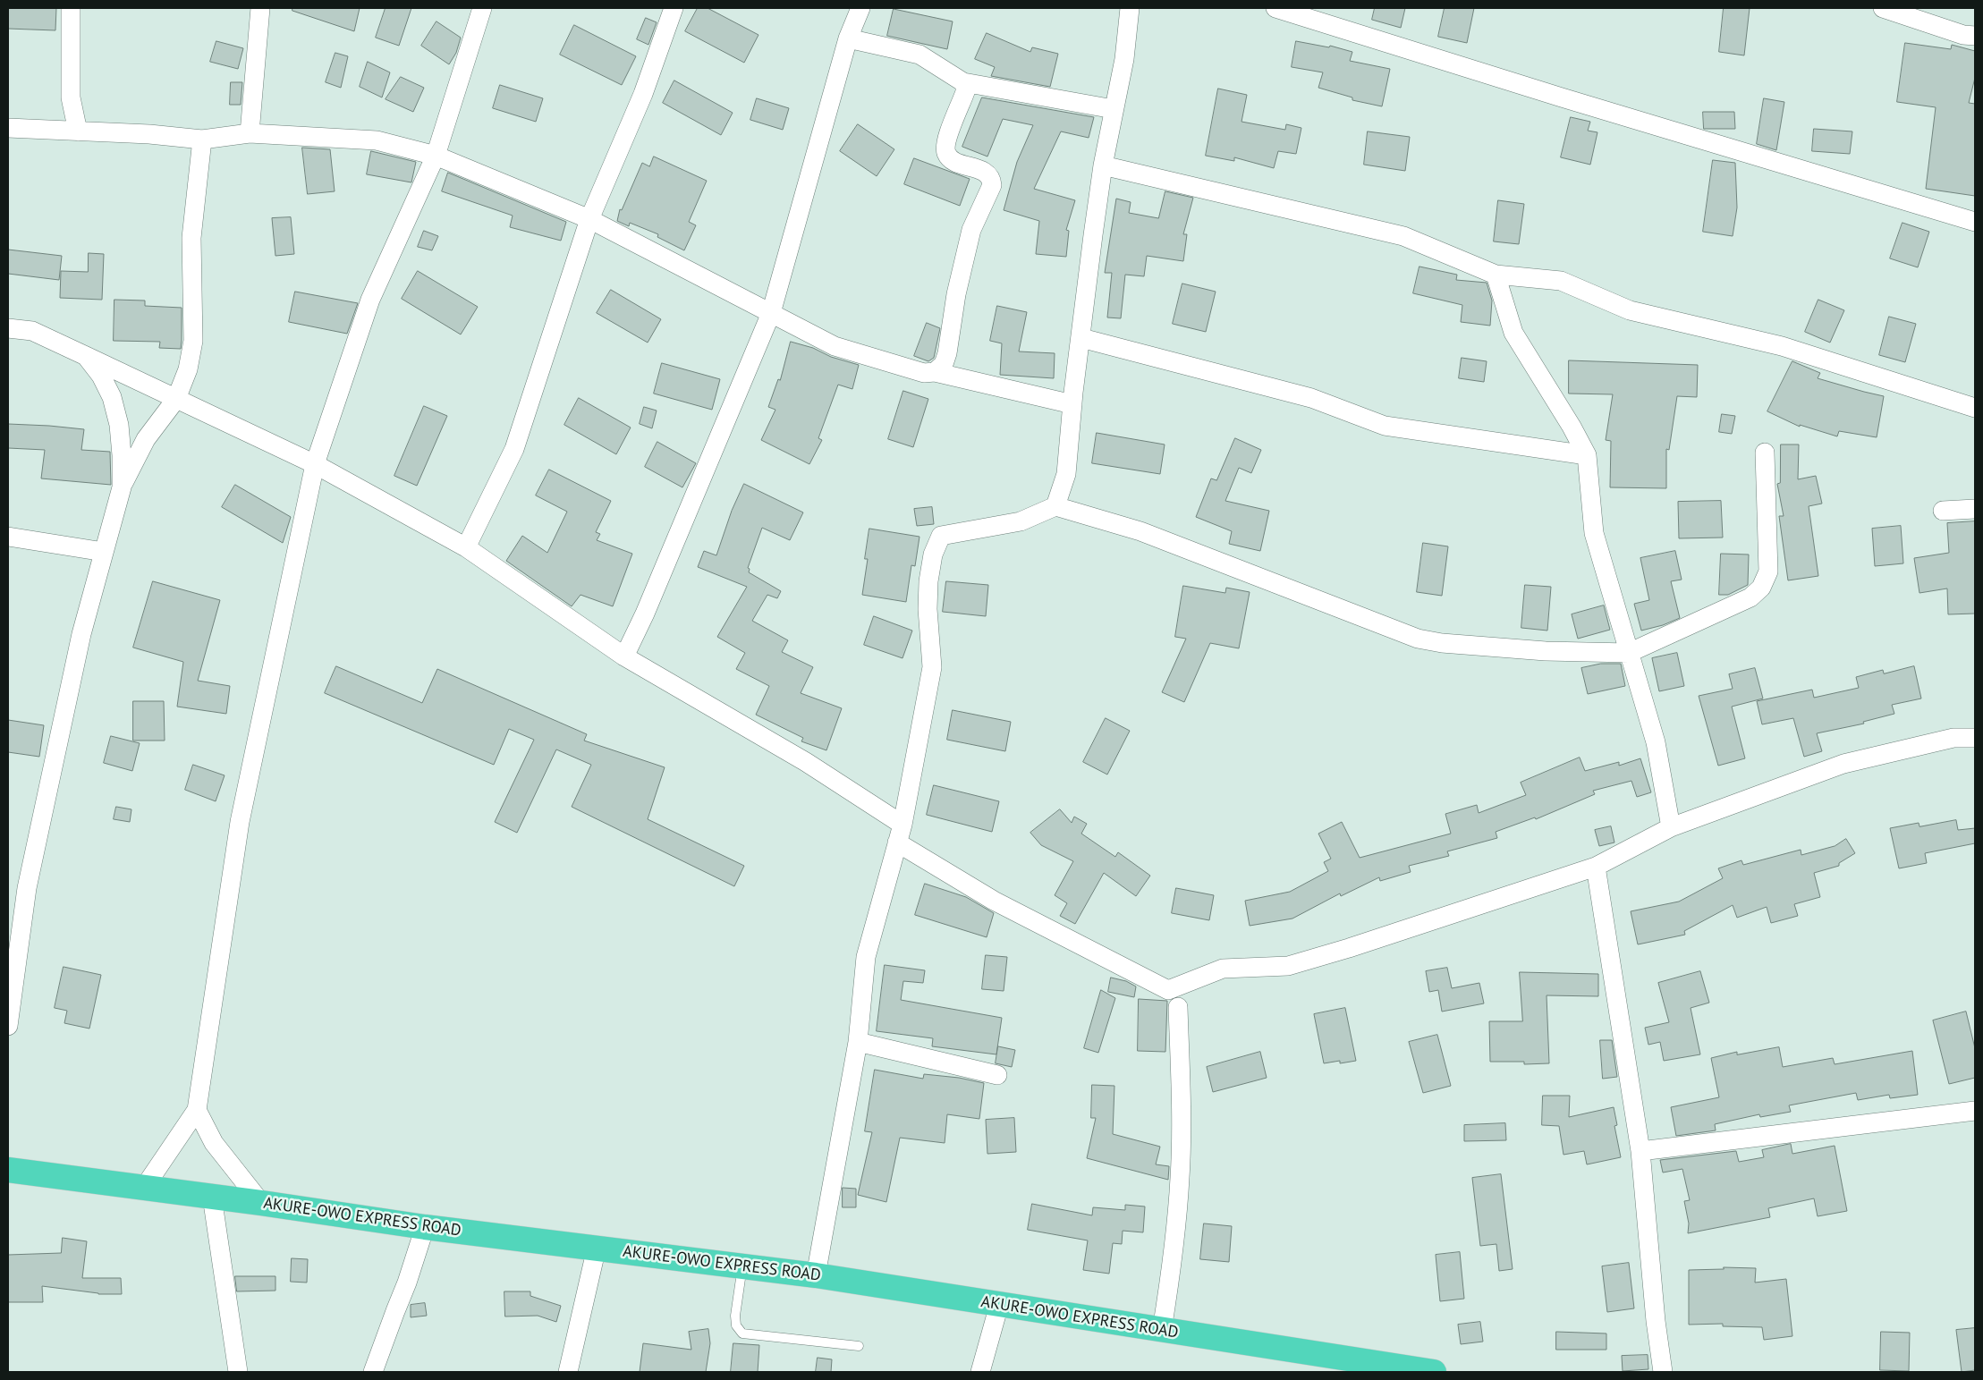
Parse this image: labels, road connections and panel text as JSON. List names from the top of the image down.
{
  "streets": {
    "highway": ["AKURE-OWO EXPRESS ROAD"]
  }
}
